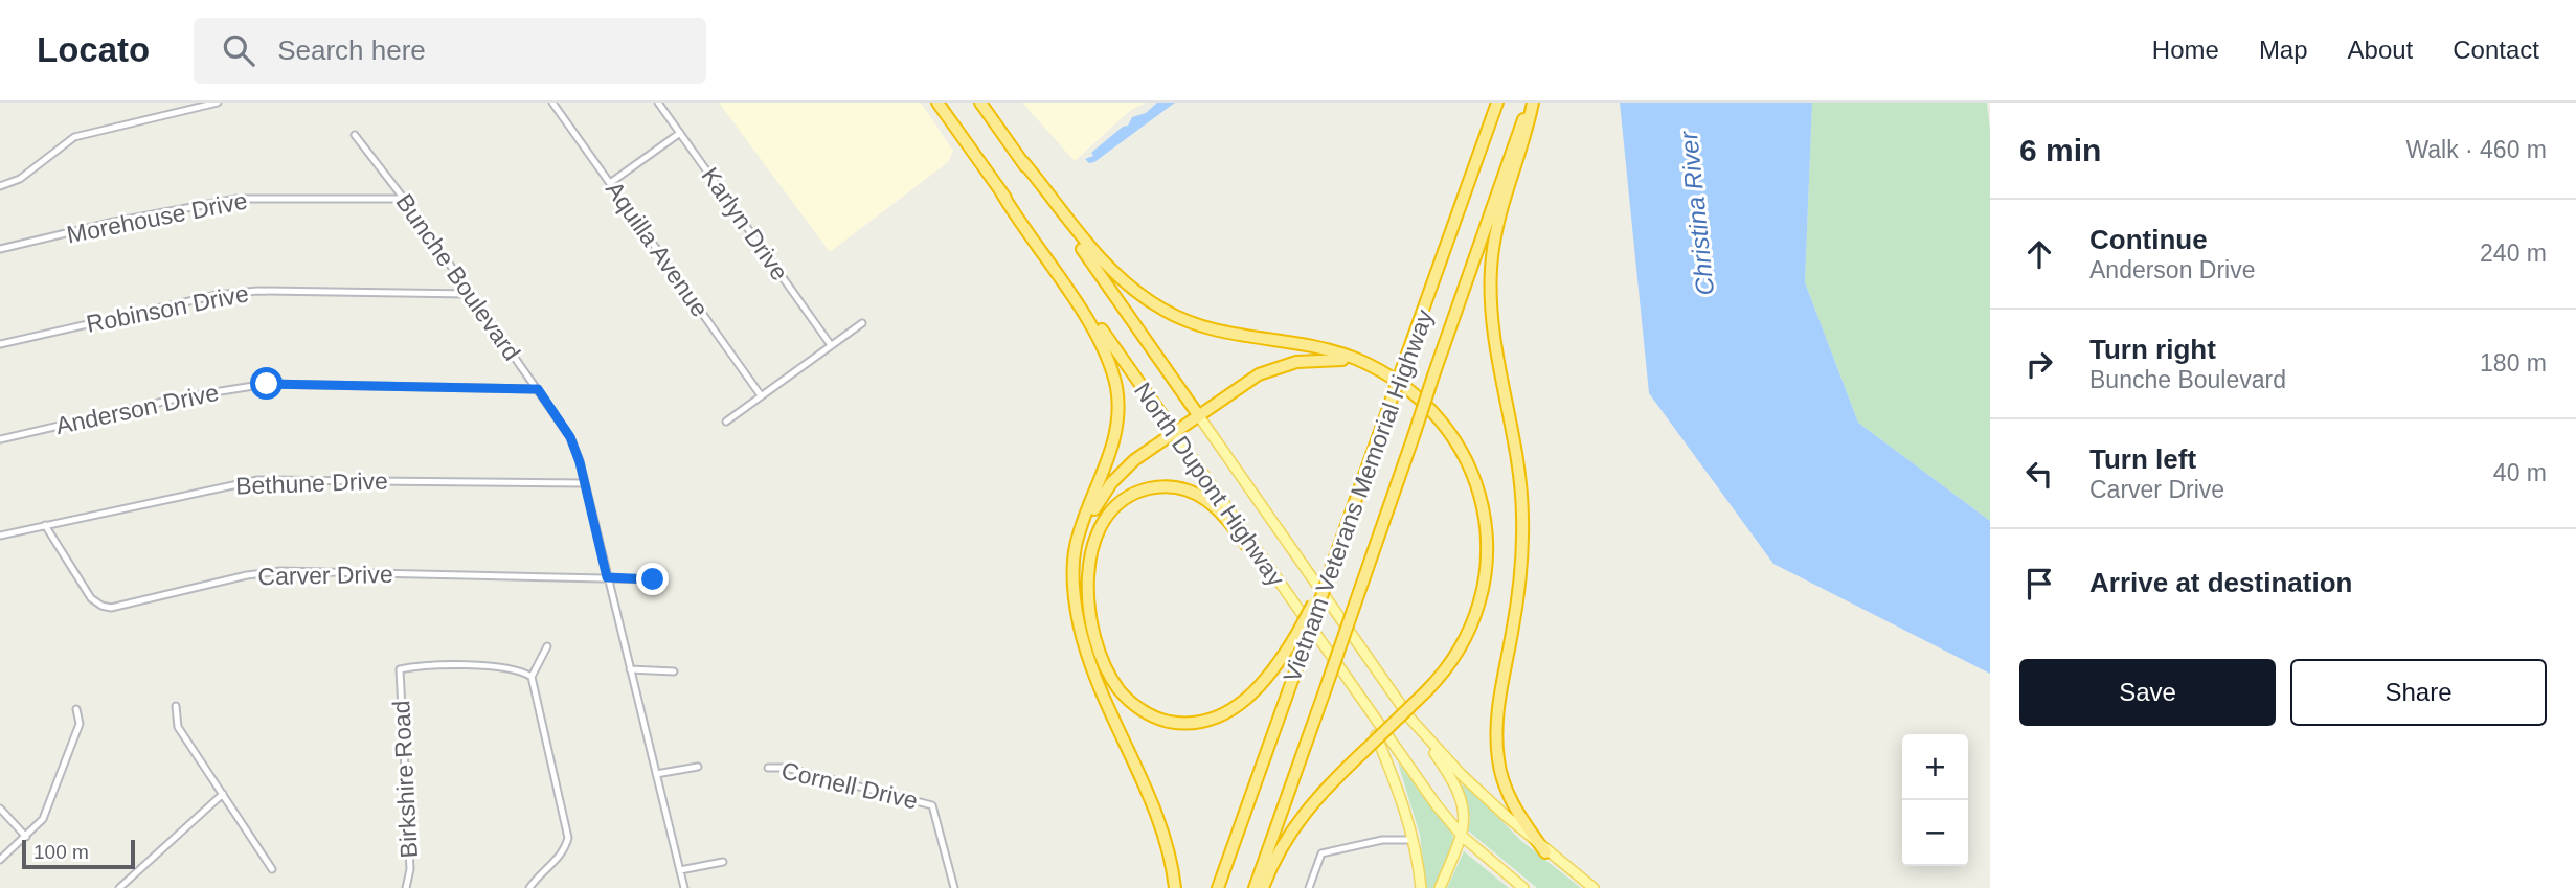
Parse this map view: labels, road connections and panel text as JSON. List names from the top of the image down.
{
  "streets": {
    "highway": ["North Dupont Highway", "Vietnam Veterans Memorial Highway"],
    "street": [
      "Morehouse Drive",
      "Karlyn Drive",
      "Aquilla Avenue",
      "Bunche Boulevard",
      "Robinson Drive",
      "Anderson Drive",
      "Bethune Drive",
      "Carver Drive",
      "Birkshire Road",
      "Cornell Drive"
    ]
  },
  "crossings": [
    ["Morehouse Drive", "Bunche Boulevard"],
    ["Bunche Boulevard", "Robinson Drive"],
    ["Bunche Boulevard", "Anderson Drive"],
    ["Bunche Boulevard", "Bethune Drive"],
    ["Bunche Boulevard", "Carver Drive"],
    ["Bethune Drive", "Carver Drive"]
  ],
  "water": ["Christina River"],
  "scale_bar": "100 m",
  "page": {
    "header": "Locato",
    "search": "Search here",
    "nav": [
      "Home",
      "Map",
      "About",
      "Contact"
    ],
    "heading": ["6 min", "Walk · 460 m"],
    "list": [
      ["Continue", "Anderson Drive", "240 m"],
      ["Turn right", "Bunche Boulevard", "180 m"],
      ["Turn left", "Carver Drive", "40 m"],
      "Arrive at destination"
    ],
    "buttons": ["Save", "Share"],
    "map_buttons": ["+", "−"],
    "scale": "100 m"
  }
}
